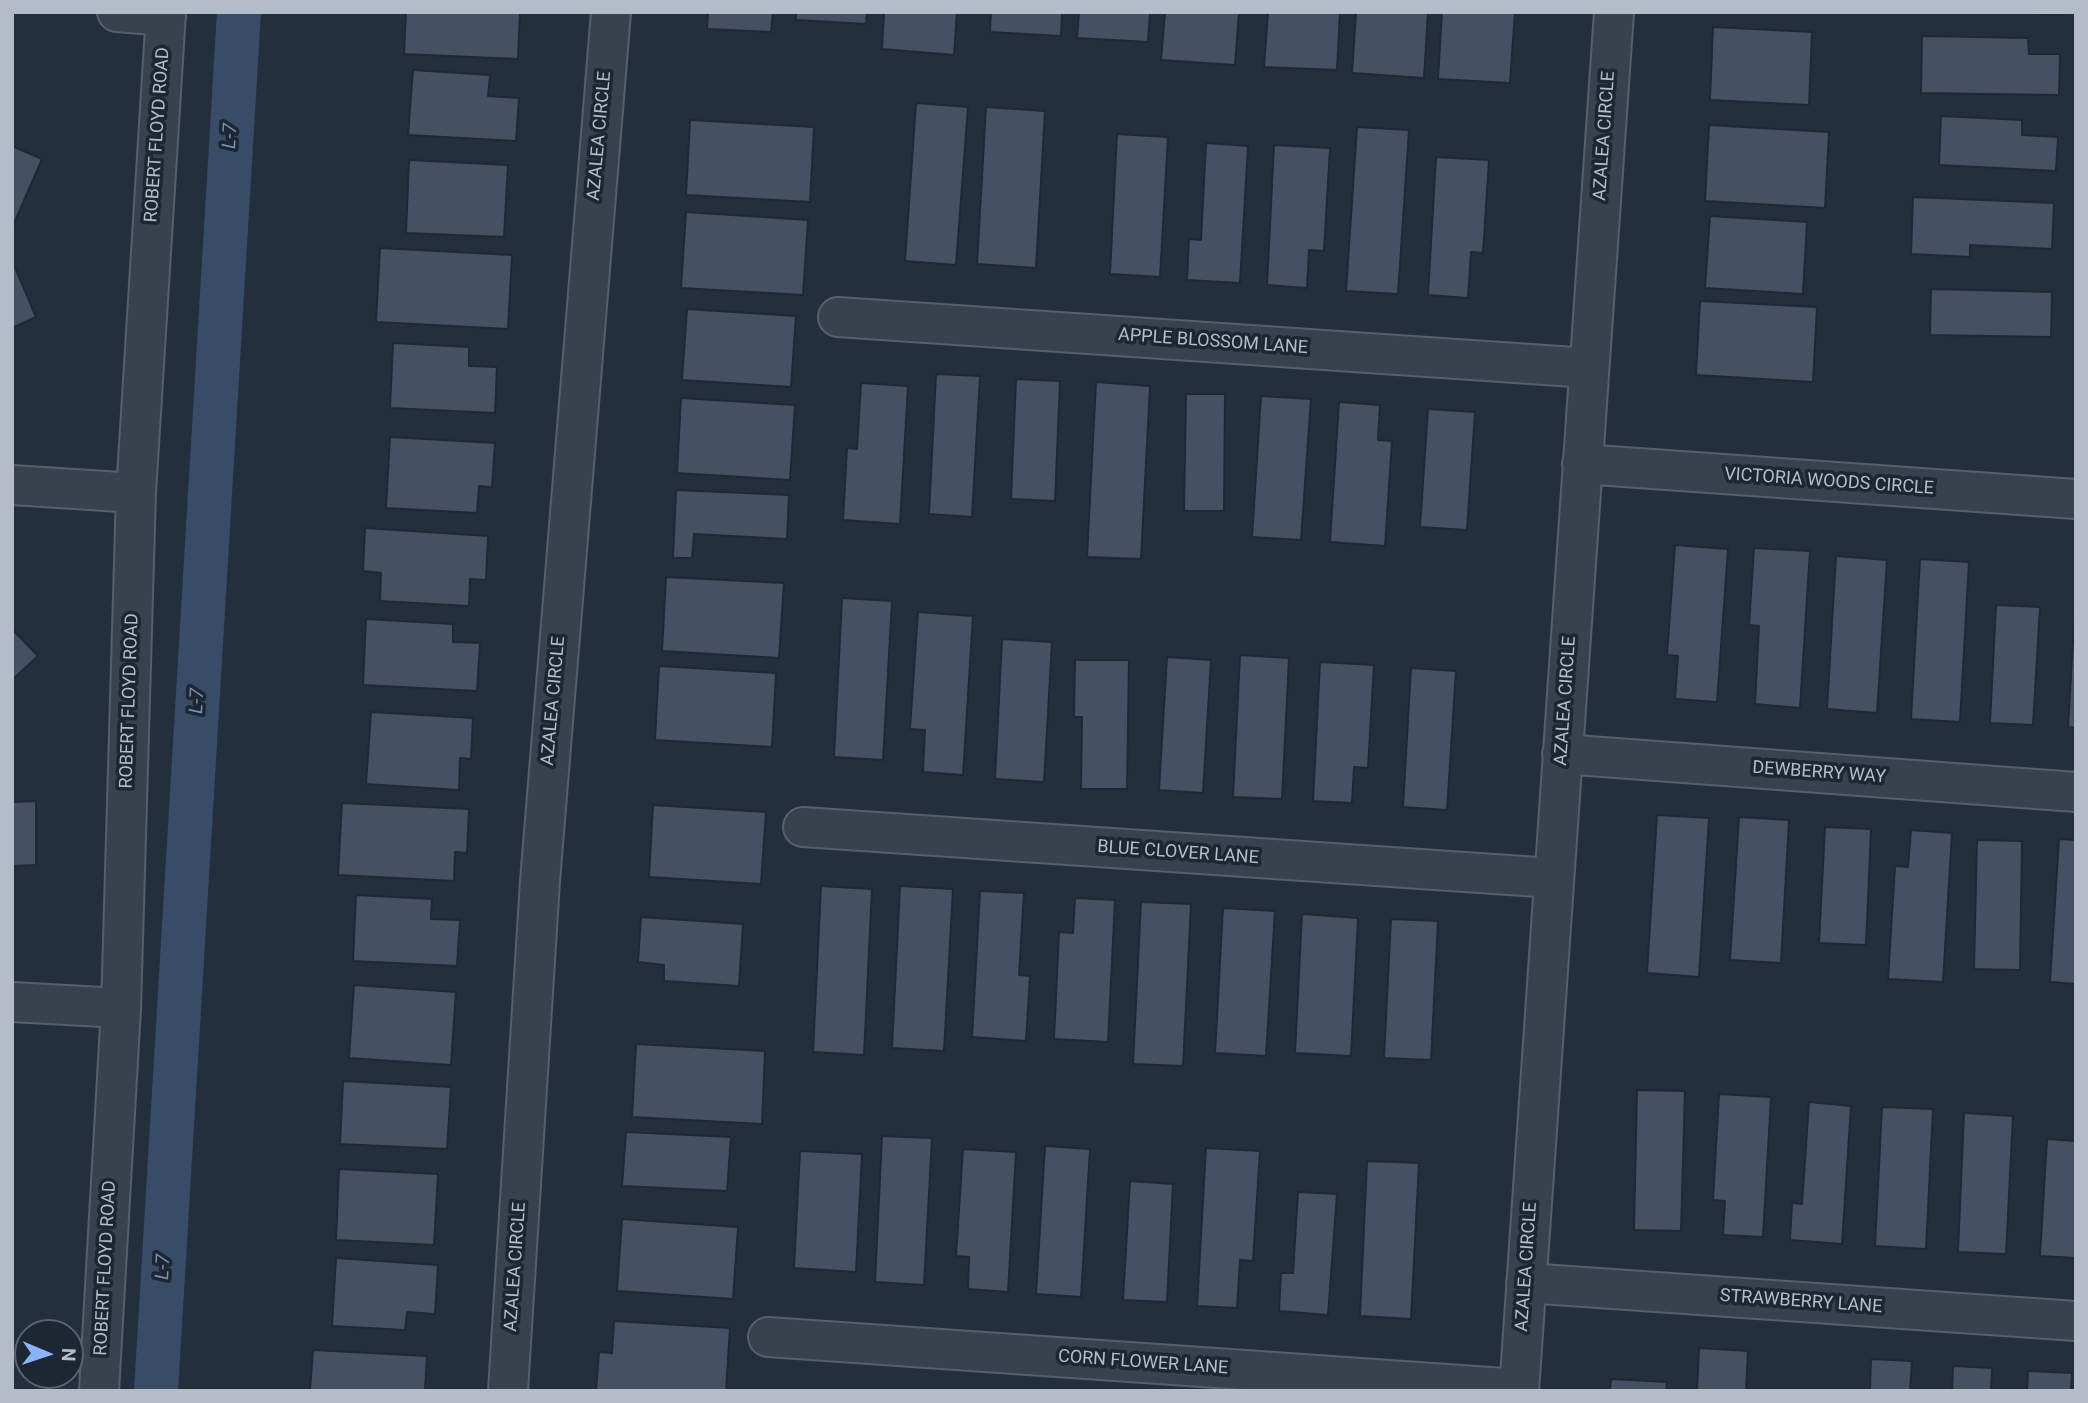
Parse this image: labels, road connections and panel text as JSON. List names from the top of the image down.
{
  "streets": {
    "street": [
      "ROBERT FLOYD ROAD",
      "AZALEA CIRCLE",
      "APPLE BLOSSOM LANE",
      "VICTORIA WOODS CIRCLE",
      "DEWBERRY WAY",
      "BLUE CLOVER LANE",
      "STRAWBERRY LANE",
      "CORN FLOWER LANE"
    ]
  },
  "crossings": [
    ["AZALEA CIRCLE", "APPLE BLOSSOM LANE"],
    ["AZALEA CIRCLE", "VICTORIA WOODS CIRCLE"],
    ["AZALEA CIRCLE", "DEWBERRY WAY"],
    ["AZALEA CIRCLE", "BLUE CLOVER LANE"],
    ["AZALEA CIRCLE", "STRAWBERRY LANE"],
    ["AZALEA CIRCLE", "CORN FLOWER LANE"]
  ],
  "water": ["L-7"],
  "north": "right"
}
